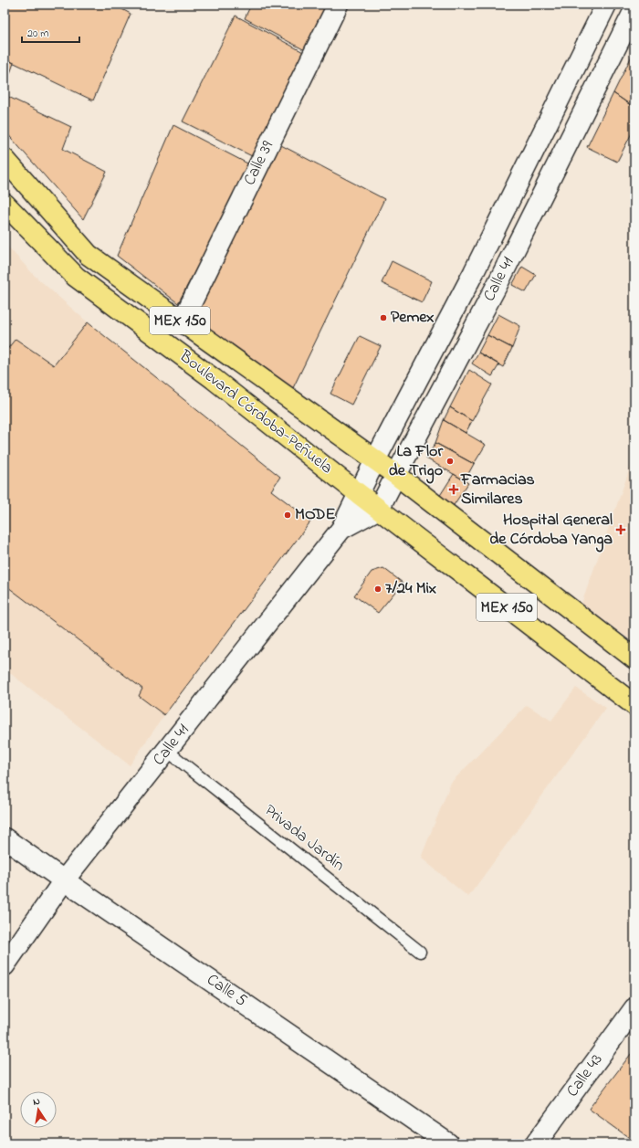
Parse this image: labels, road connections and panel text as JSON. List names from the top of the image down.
{
  "streets": {
    "main road": ["MEX 150", "Boulevard Córdoba-Peñuela"],
    "street": [
      "Calle 39",
      "Calle 41",
      "Calle 5",
      "Calle 43"
    ],
    "lane": ["Privada Jardín"]
  },
  "crossings": [
    ["Calle 39", "Boulevard Córdoba-Peñuela"],
    ["Calle 41", "MEX 150"],
    ["Calle 41", "Boulevard Córdoba-Peñuela"],
    ["Calle 41", "Privada Jardín"],
    ["Calle 41", "Calle 5"],
    ["MEX 150", "Boulevard Córdoba-Peñuela"]
  ],
  "places": {
    "other": [
      "Pemex",
      "La Flor de Trigo",
      "MODE",
      "7/24 Mix"
    ],
    "health": ["Farmacias Similares", "Hospital General de Córdoba Yanga"]
  },
  "scale_bar": "20 m",
  "north": "top"
}
